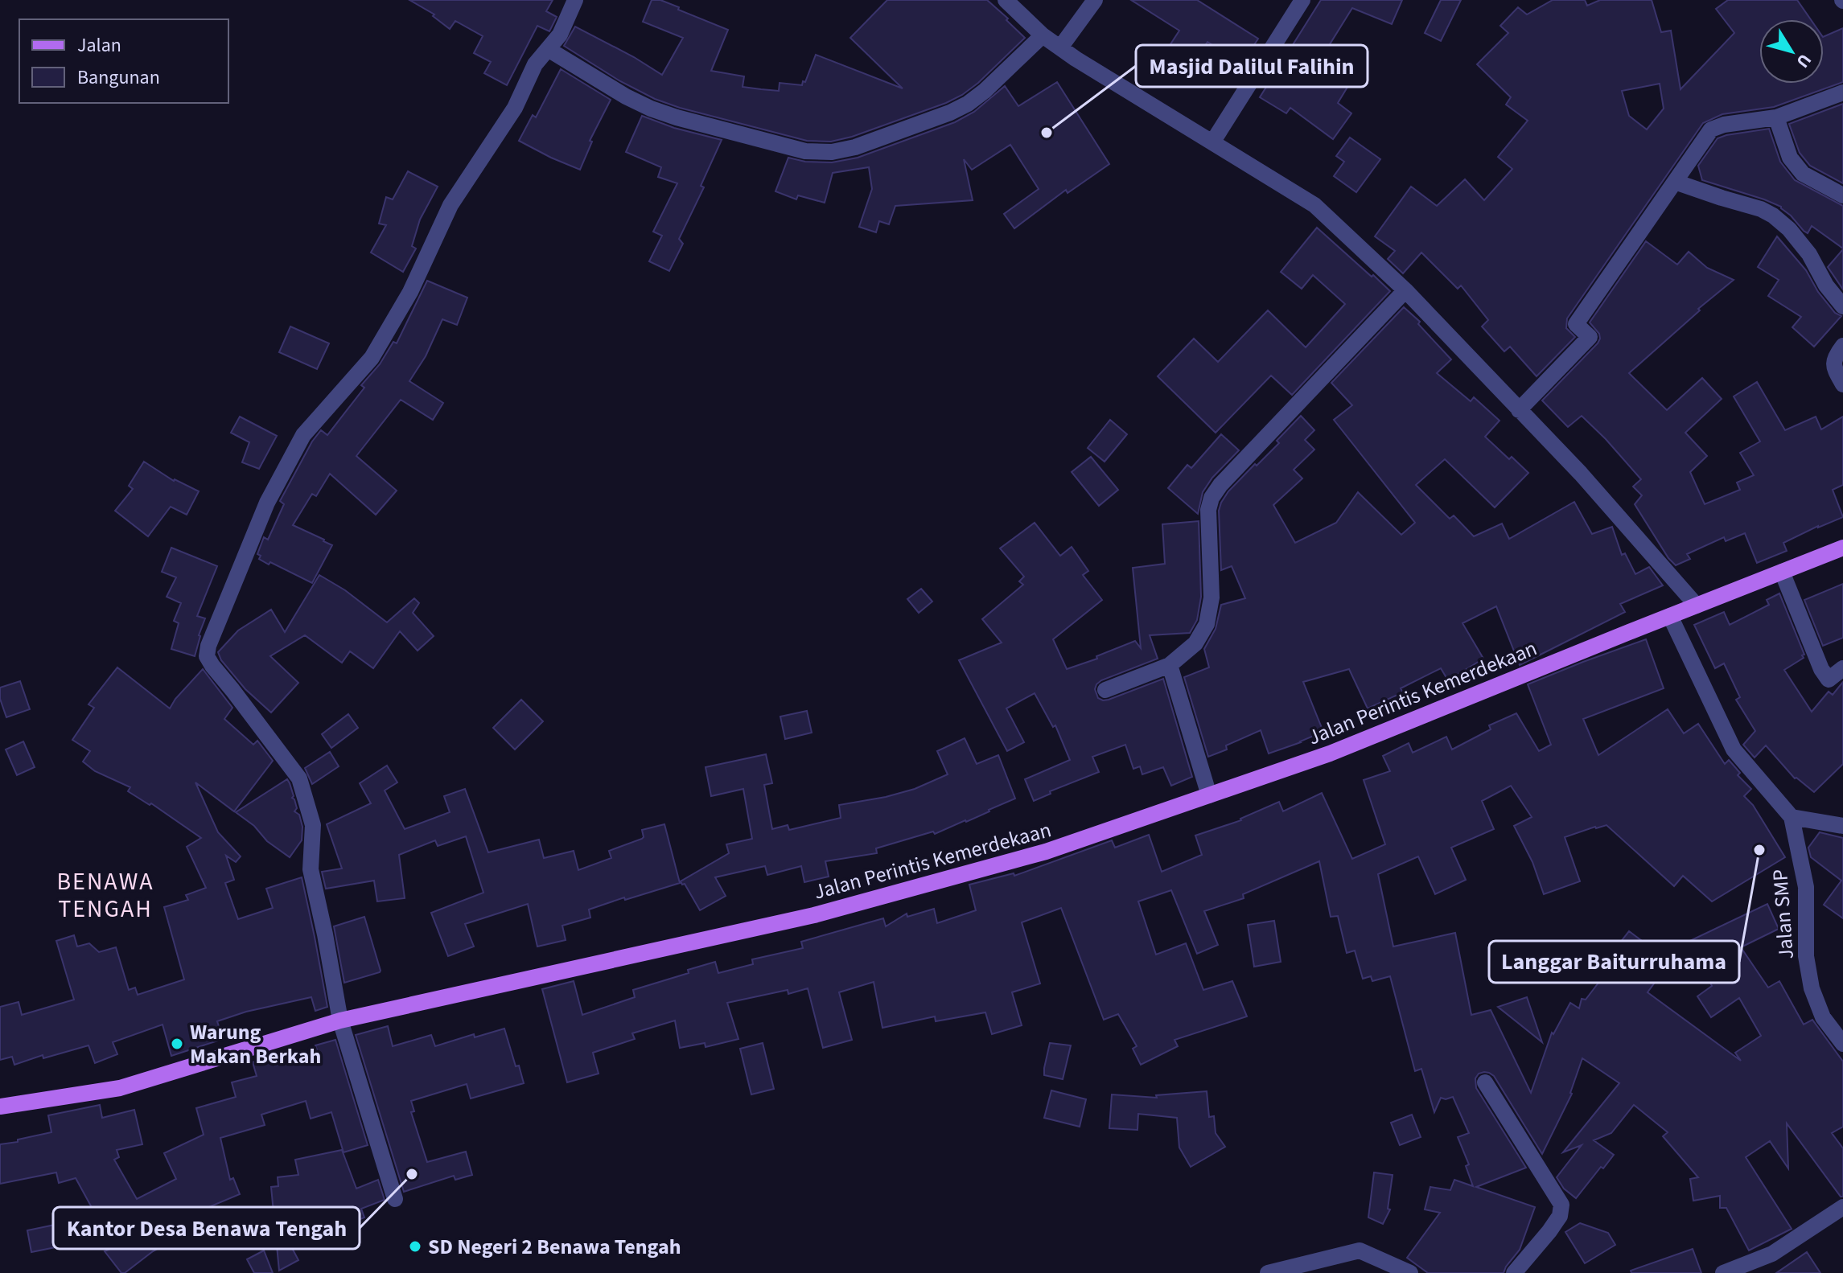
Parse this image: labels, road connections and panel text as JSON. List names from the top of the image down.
{
  "streets": {
    "main road": ["Jalan Perintis Kemerdekaan"],
    "street": ["Jalan SMP"]
  },
  "crossings": [
    ["Jalan Perintis Kemerdekaan", "Jalan SMP"]
  ],
  "districts": ["BENAWA TENGAH"],
  "places": [
    "Masjid Dalilul Falihin",
    "Langgar Baiturruhama",
    "Warung Makan Berkah",
    "Kantor Desa Benawa Tengah",
    "SD Negeri 2 Benawa Tengah"
  ],
  "legend": ["Jalan", "Bangunan"],
  "north": "bottom right"
}
